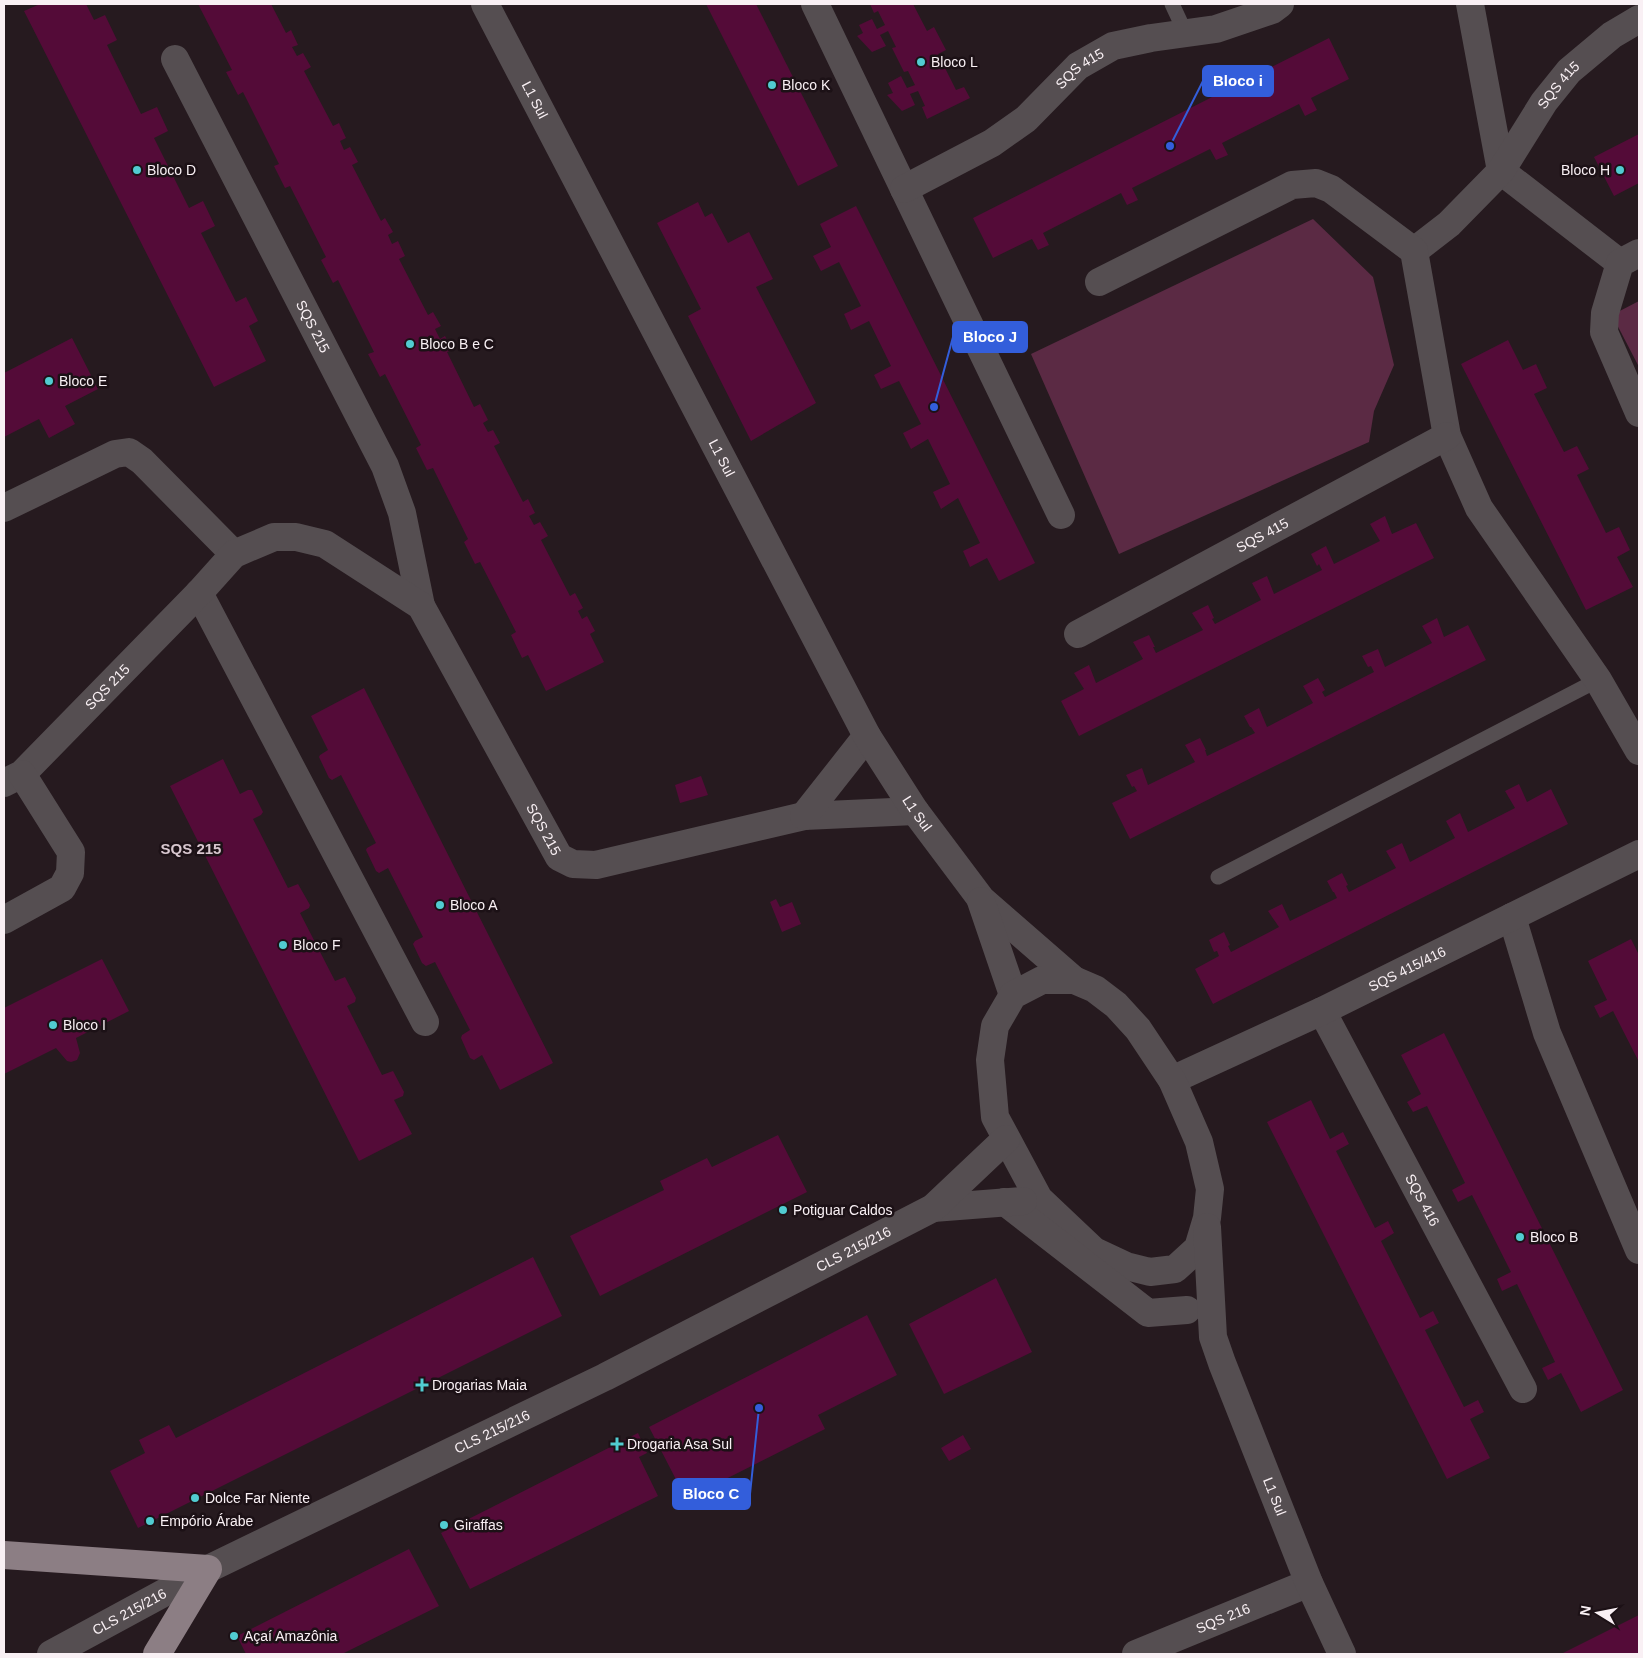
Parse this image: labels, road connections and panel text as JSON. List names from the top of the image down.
{
  "streets": {
    "street": [
      "SQS 415",
      "L1 Sul",
      "SQS 215",
      "SQS 415/416",
      "SQS 416",
      "CLS 215/216",
      "SQS 216"
    ]
  },
  "crossings": [
    ["L1 Sul", "SQS 215"],
    ["L1 Sul", "SQS 216"],
    ["SQS 415/416", "SQS 416"]
  ],
  "districts": ["SQS 215"],
  "places": {
    "other": [
      "Bloco L",
      "Bloco K",
      "Bloco i",
      "Bloco D",
      "Bloco H",
      "Bloco B e C",
      "Bloco E",
      "Bloco J",
      "Bloco A",
      "Bloco F",
      "Bloco I",
      "Potiguar Caldos",
      "Bloco B",
      "Bloco C",
      "Dolce Far Niente",
      "Empório Árabe",
      "Giraffas",
      "Açaí Amazônia"
    ],
    "health": ["Drogarias Maia", "Drogaria Asa Sul"]
  },
  "north": "left"
}
